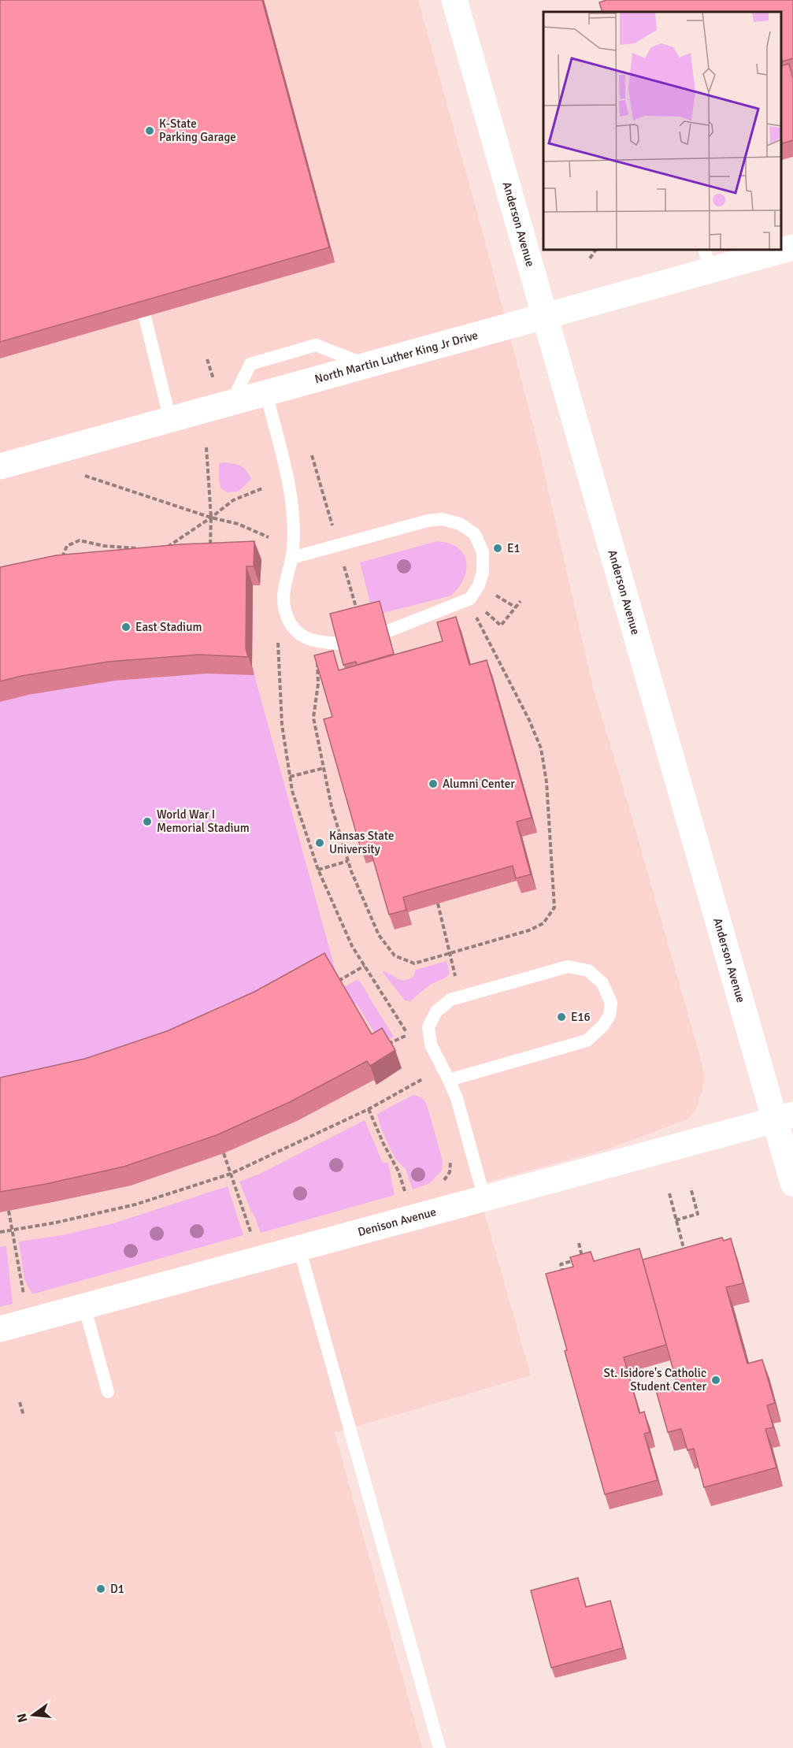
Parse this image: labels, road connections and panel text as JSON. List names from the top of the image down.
{
  "streets": {
    "street": ["Anderson Avenue", "North Martin Luther King Jr Drive", "Denison Avenue"]
  },
  "crossings": [
    ["Anderson Avenue", "North Martin Luther King Jr Drive"],
    ["Anderson Avenue", "Denison Avenue"]
  ],
  "places": [
    "K-State Parking Garage",
    "E1",
    "East Stadium",
    "Alumni Center",
    "World War I Memorial Stadium",
    "Kansas State University",
    "E16",
    "St. Isidore's Catholic Student Center",
    "D1"
  ],
  "north": "left"
}
